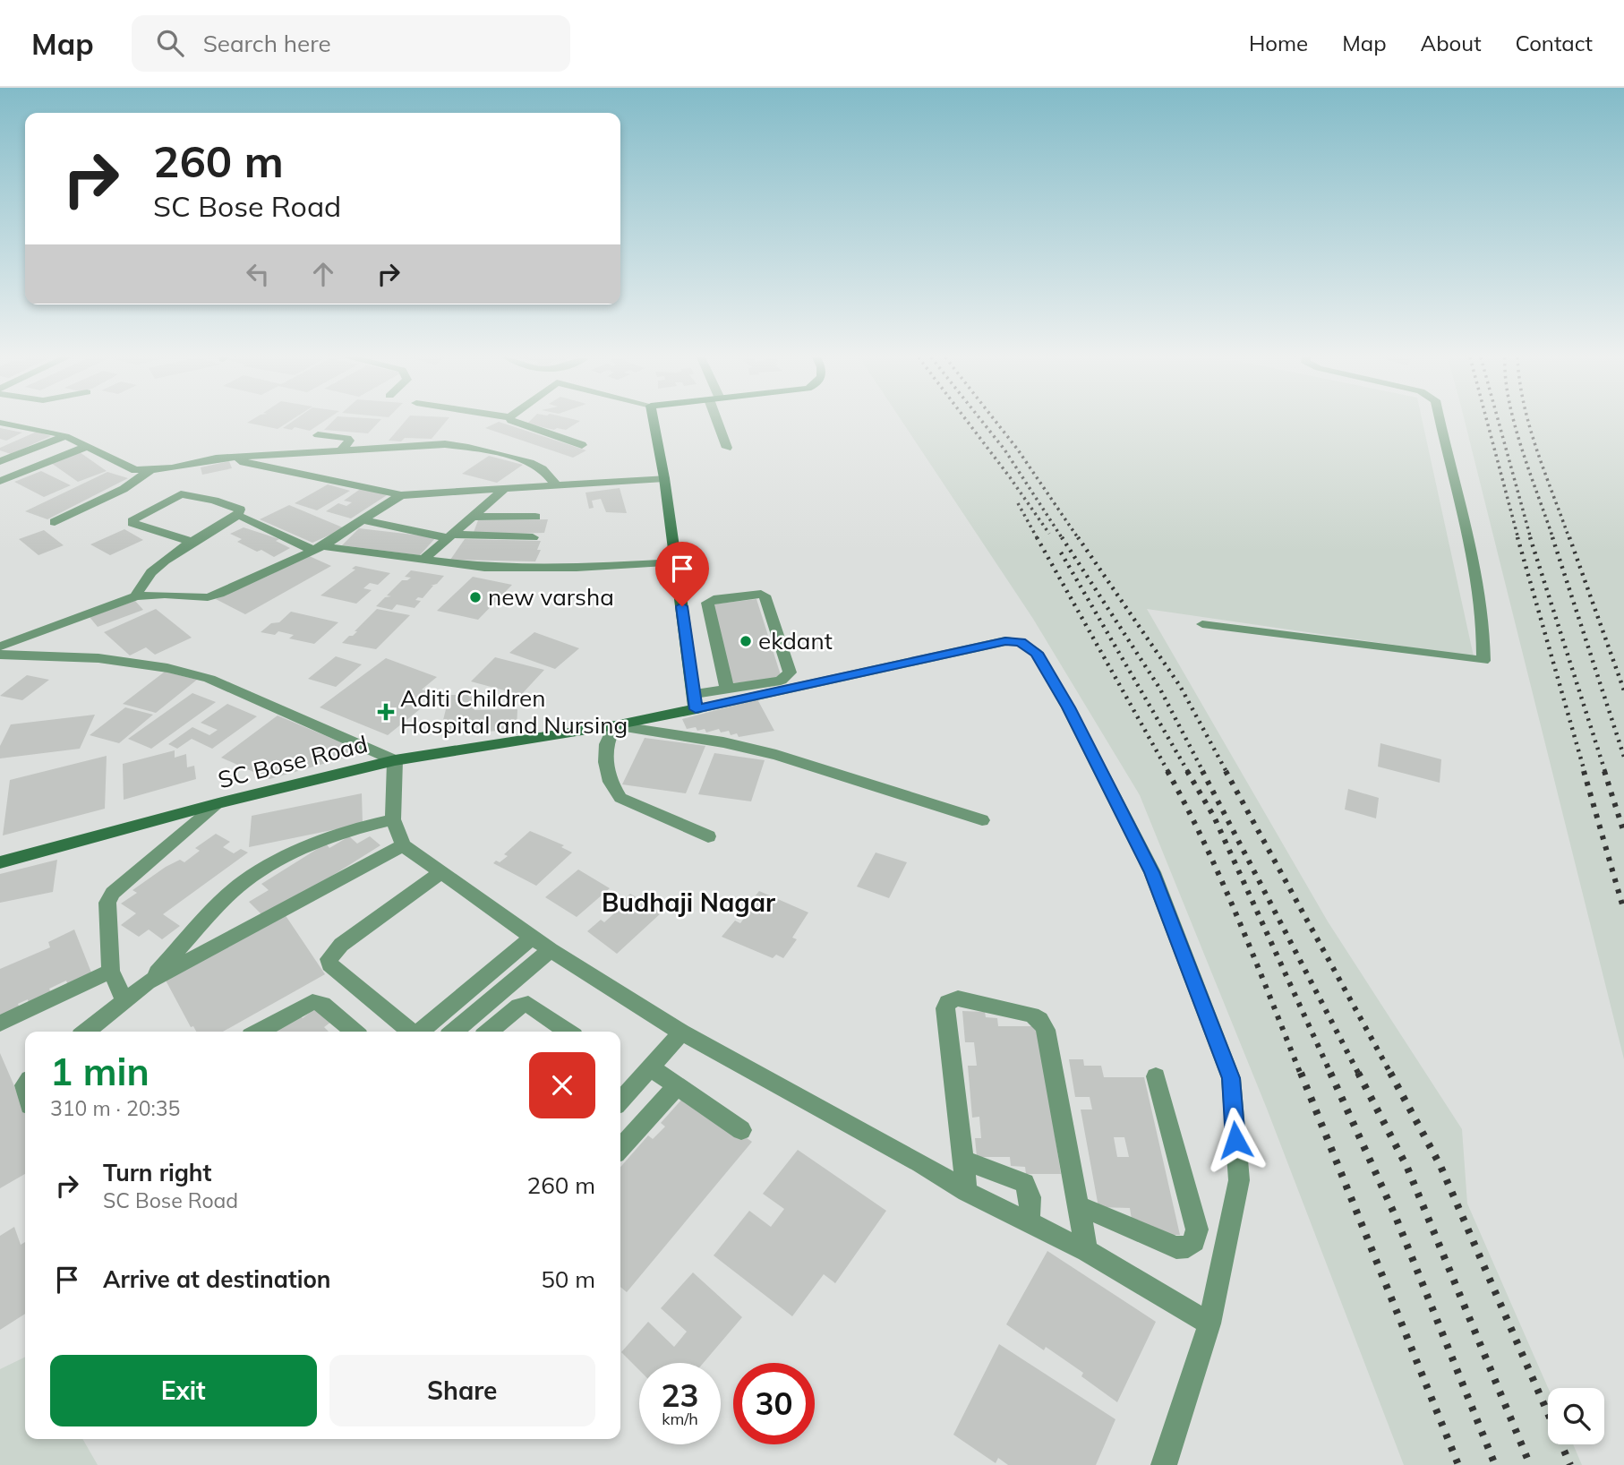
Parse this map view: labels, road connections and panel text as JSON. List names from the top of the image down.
{
  "streets": {
    "street": ["SC Bose Road"]
  },
  "districts": ["Budhaji Nagar"],
  "places": {
    "other": ["new varsha", "ekdant"],
    "health": ["Aditi Children Hospital and Nursing"]
  },
  "page": {
    "header": "Map",
    "search": "Search here",
    "nav": [
      "Home",
      "Map",
      "About",
      "Contact"
    ],
    "turn": ["260 m", "SC Bose Road"],
    "heading": ["1 min", "310 m · 20:35"],
    "list": [
      {
        "name": "Turn right",
        "note": "SC Bose Road",
        "value": "260 m"
      },
      {
        "name": "Arrive at destination",
        "value": "50 m"
      }
    ],
    "buttons": ["Exit", "Share"],
    "speed": "23 km/h",
    "limit": "30"
  }
}
